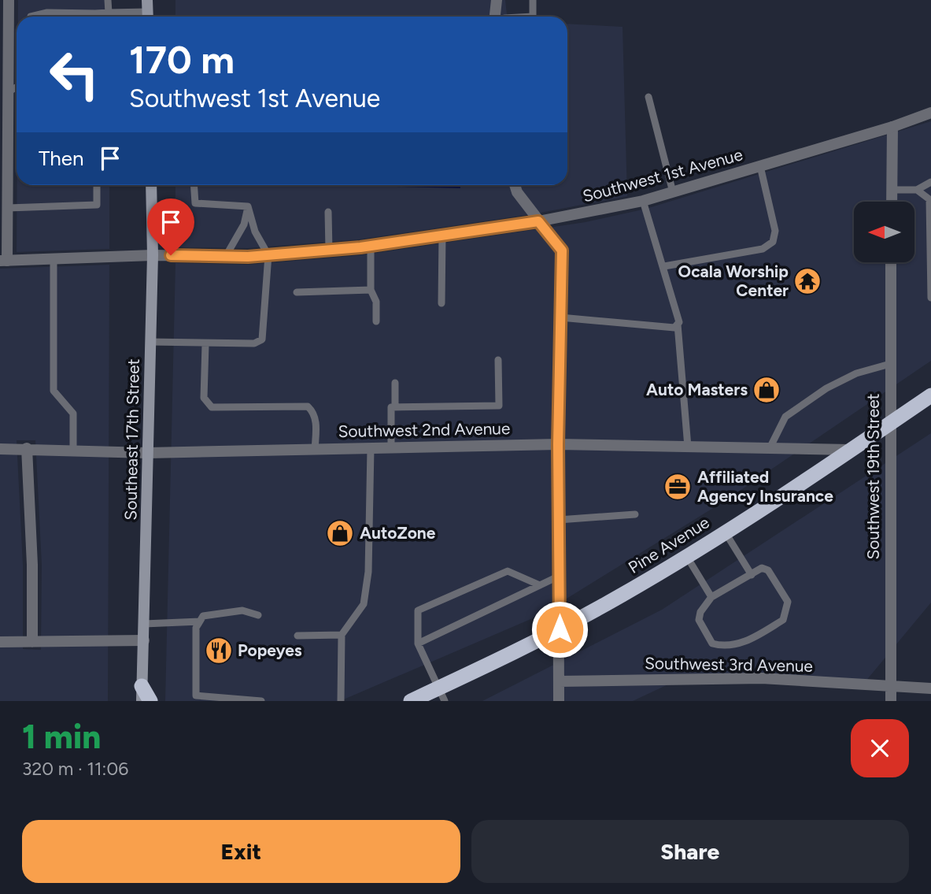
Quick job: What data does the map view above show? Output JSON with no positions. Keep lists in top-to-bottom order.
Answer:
{
  "streets": {
    "highway": ["Pine Avenue"],
    "main road": ["Southeast 17th Street"],
    "street": [
      "Southwest 1st Avenue",
      "Southwest 2nd Avenue",
      "Southwest 19th Street",
      "Southwest 3rd Avenue"
    ]
  },
  "crossings": [
    ["Southwest 1st Avenue", "Southeast 17th Street"],
    ["Southwest 2nd Avenue", "Southeast 17th Street"],
    ["Southwest 2nd Avenue", "Pine Avenue"],
    ["Southwest 19th Street", "Pine Avenue"],
    ["Southwest 19th Street", "Southwest 3rd Avenue"]
  ],
  "places": {
    "temple": ["Ocala Worship Center"],
    "shop": ["Auto Masters", "AutoZone"],
    "office": ["Affiliated Agency Insurance"],
    "restaurant": ["Popeyes"]
  },
  "north": "left",
  "page": {
    "turn": ["170 m", "Southwest 1st Avenue"],
    "then": "Then",
    "heading": ["1 min", "320 m · 11:06"],
    "buttons": ["Exit", "Share"]
  }
}
